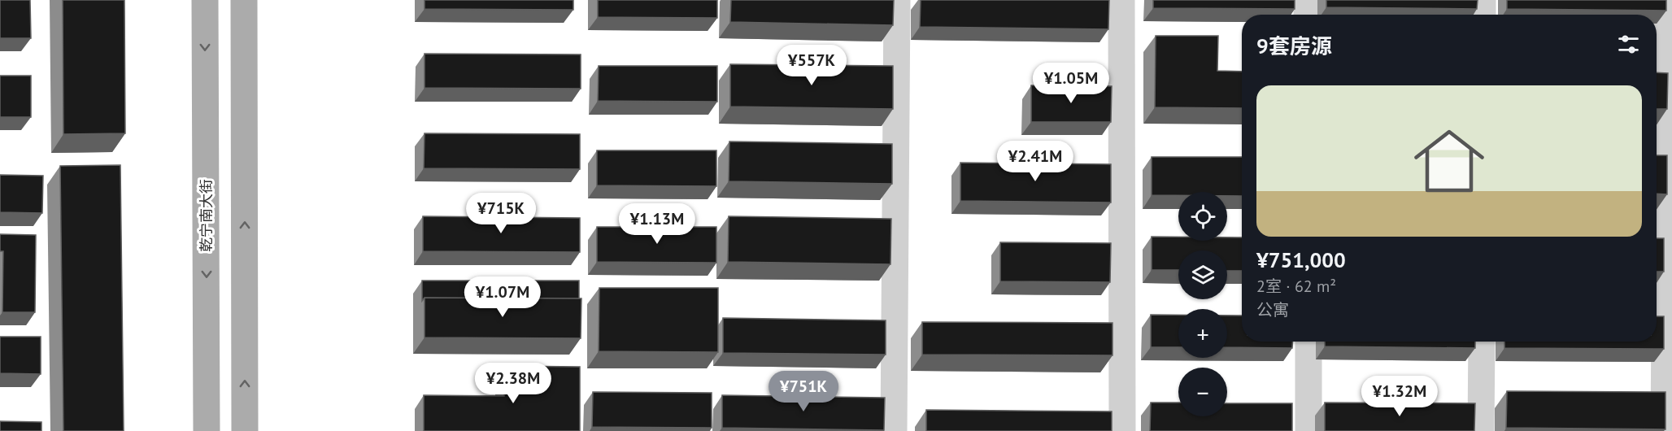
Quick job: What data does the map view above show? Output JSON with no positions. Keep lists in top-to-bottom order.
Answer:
{
  "streets": {
    "main road": ["乾宁南大街"]
  },
  "page": {
    "heading": "9套房源",
    "price": [
      "¥557K",
      "¥1.05M",
      "¥2.41M",
      "¥715K",
      "¥1.13M",
      "¥1.07M",
      "¥2.38M",
      "¥751K",
      "¥1.32M"
    ],
    "list": [
      {
        "name": "¥751,000",
        "note": "2室 · 62 m² · 公寓"
      }
    ],
    "map_buttons": ["+", "−"]
  }
}
